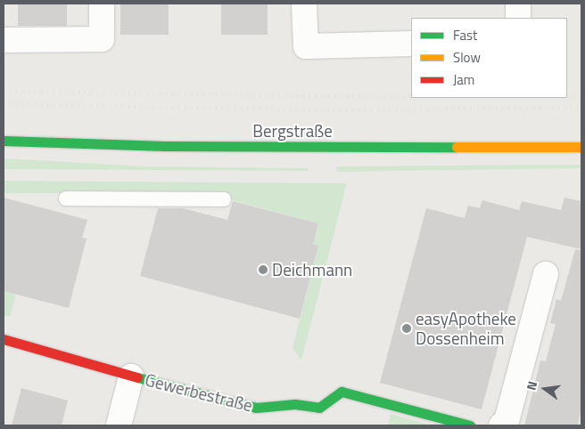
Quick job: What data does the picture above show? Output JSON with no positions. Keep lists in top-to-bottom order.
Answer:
{
  "streets": {
    "main road": ["Bergstraße", "Gewerbestraße"]
  },
  "places": ["Deichmann", "easyApotheke Dossenheim"],
  "legend": ["Fast", "Slow", "Jam"],
  "north": "left"
}
